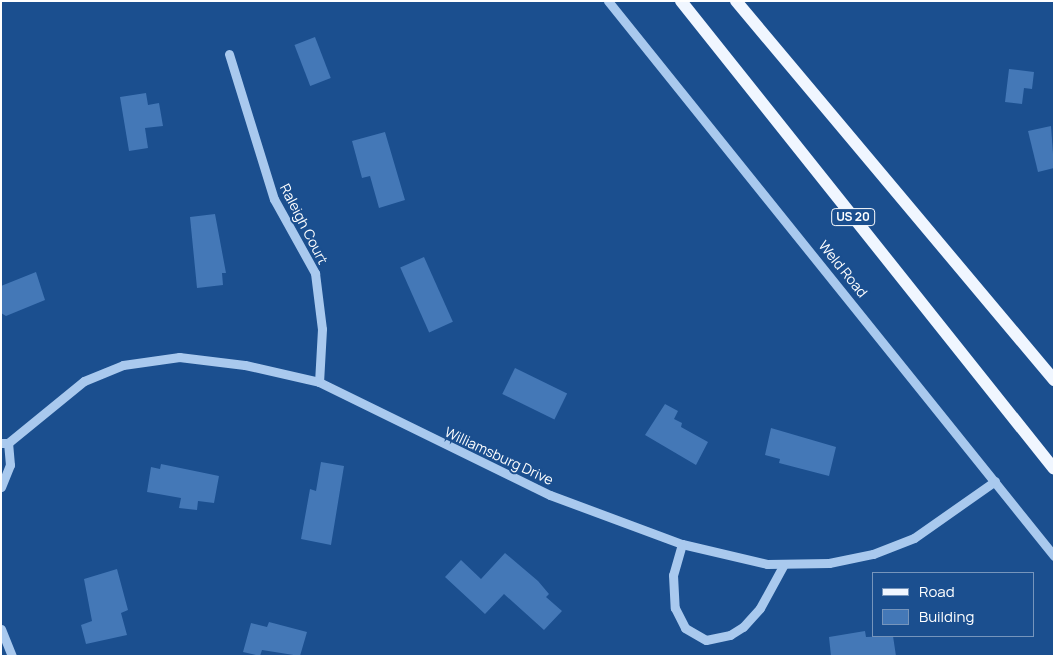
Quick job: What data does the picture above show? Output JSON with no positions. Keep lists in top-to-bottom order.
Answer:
{
  "streets": {
    "main road": ["US 20"],
    "street": ["Raleigh Court", "Weld Road", "Williamsburg Drive"]
  },
  "crossings": [
    ["Raleigh Court", "Williamsburg Drive"],
    ["Weld Road", "Williamsburg Drive"]
  ],
  "legend": ["Road", "Building"]
}
